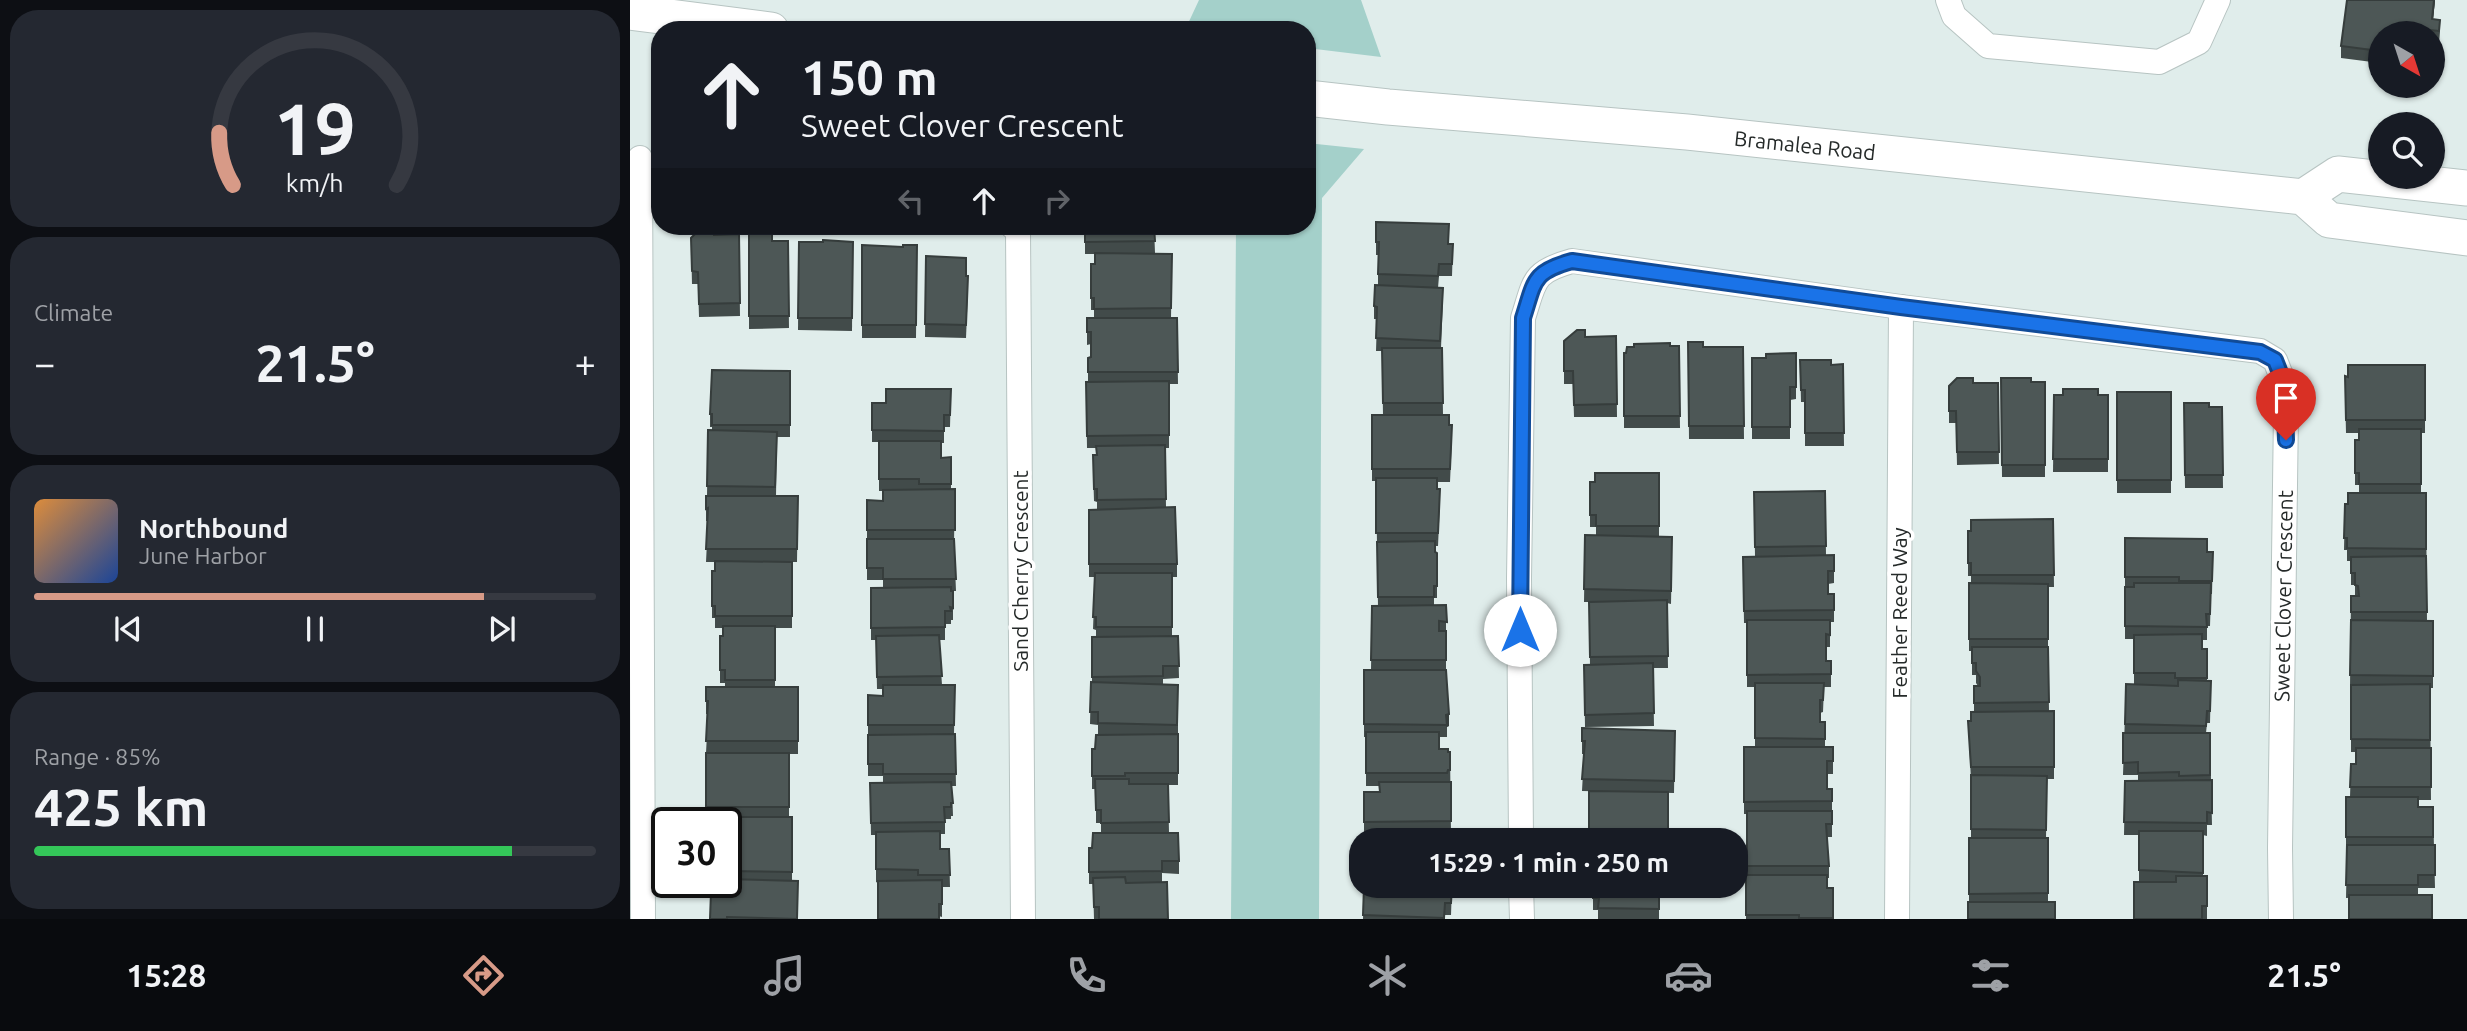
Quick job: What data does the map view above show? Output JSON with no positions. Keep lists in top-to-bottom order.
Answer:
{
  "streets": {
    "main road": ["Bramalea Road"],
    "street": ["Sand Cherry Crescent", "Sweet Clover Crescent", "Feather Reed Way"]
  },
  "crossings": [
    ["Sweet Clover Crescent", "Feather Reed Way"]
  ],
  "north": "bottom right",
  "page": {
    "turn": ["150 m", "Sweet Clover Crescent"],
    "tile": [
      "Climate",
      ["Range · 85%", "425 km"]
    ],
    "heat": ["−", "21.5°", "+"],
    "song": ["Northbound", "June Harbor"],
    "limit": "30",
    "trip": "15:29 · 1 min · 250 m",
    "tabs": ["15:28", "21.5°"],
    "gauge": ["19", "km/h"]
  }
}
